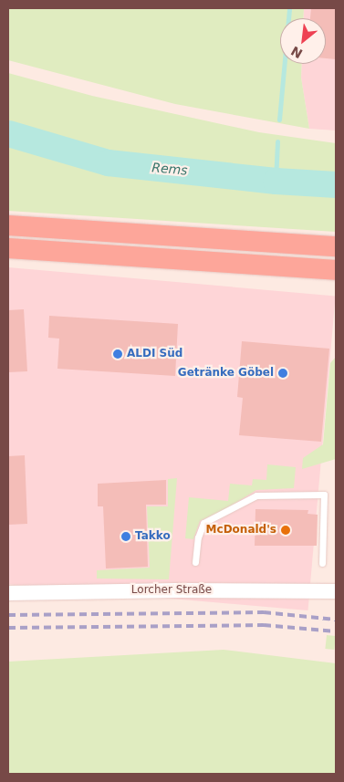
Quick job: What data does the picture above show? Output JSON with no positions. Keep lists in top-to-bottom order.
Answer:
{
  "streets": {
    "street": ["Lorcher Straße"]
  },
  "water": ["Rems"],
  "places": [
    "ALDI Süd",
    "Getränke Göbel",
    "McDonald's",
    "Takko"
  ],
  "north": "bottom left"
}
